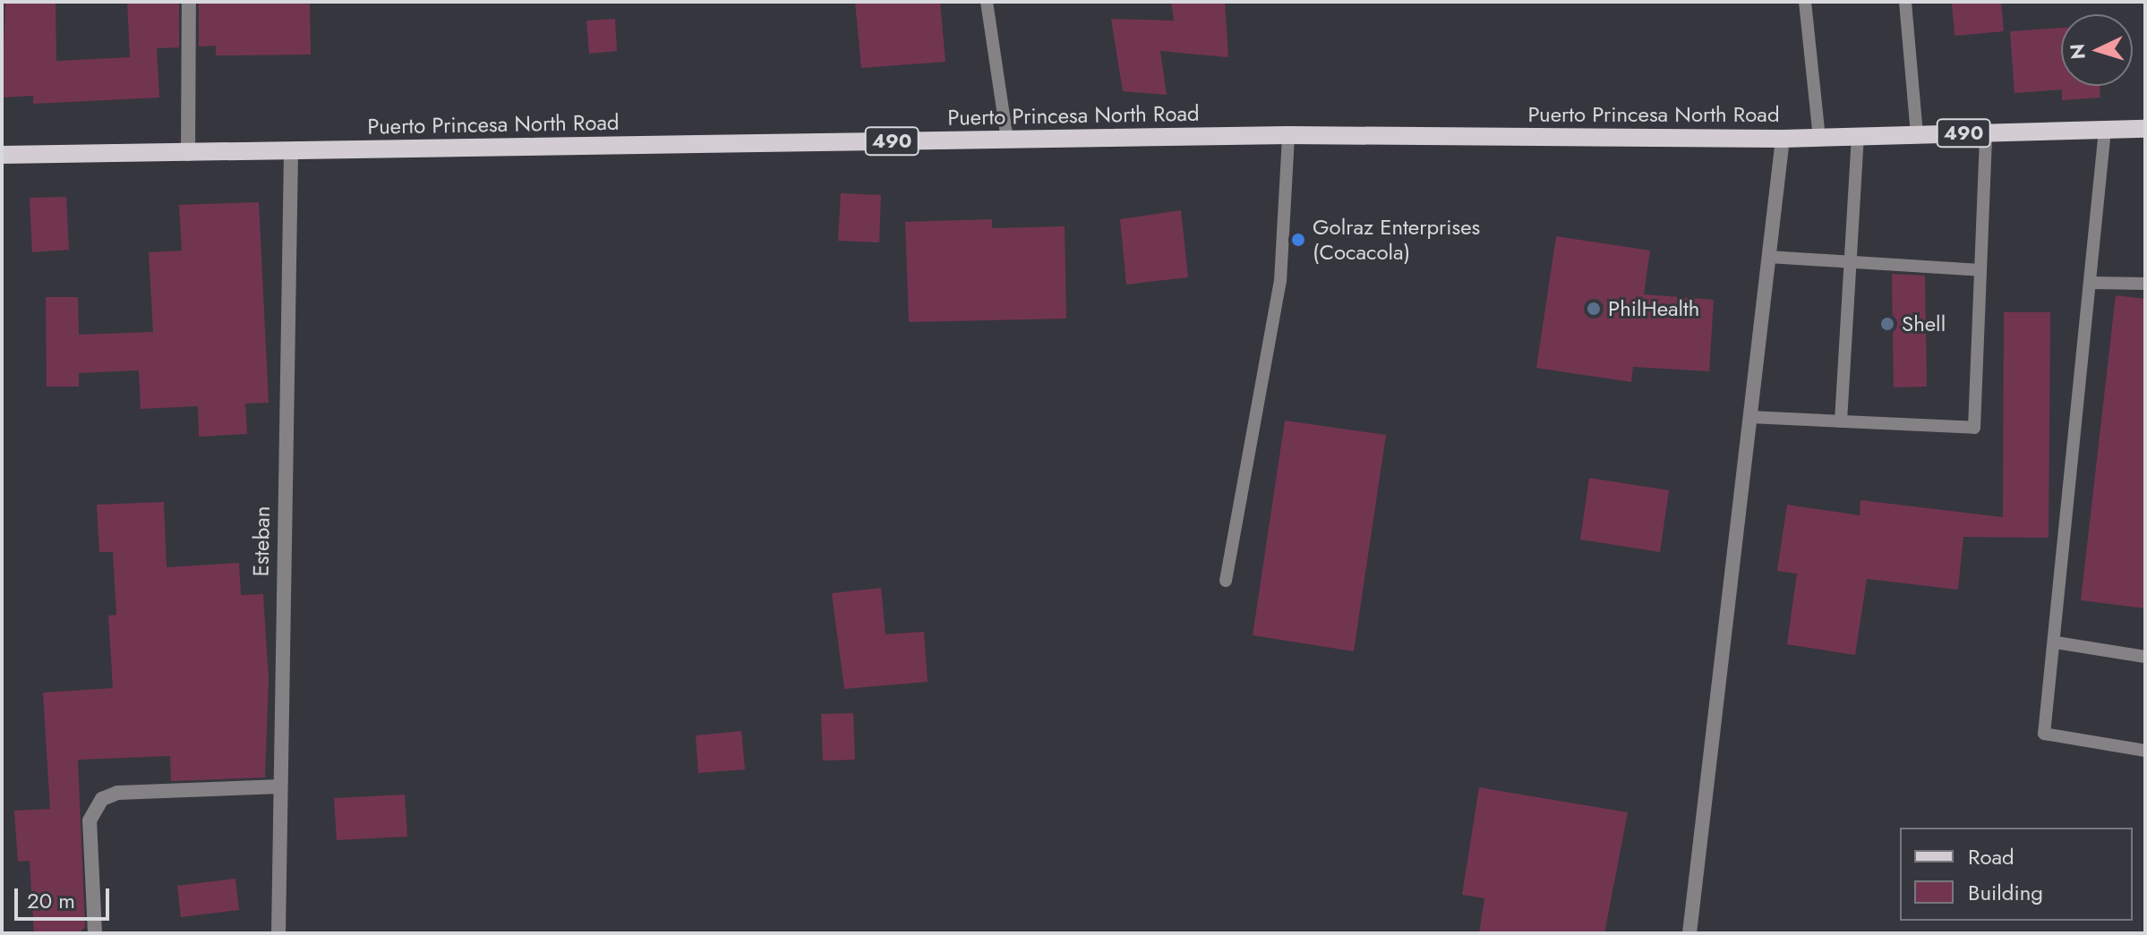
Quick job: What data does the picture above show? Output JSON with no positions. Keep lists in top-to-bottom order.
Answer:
{
  "streets": {
    "main road": ["Puerto Princesa North Road", "490"],
    "street": ["Esteban"]
  },
  "crossings": [
    ["Puerto Princesa North Road", "Esteban"]
  ],
  "places": ["Golraz Enterprises (Cocacola)", "PhilHealth", "Shell"],
  "legend": ["Road", "Building"],
  "scale_bar": "20 m",
  "north": "left"
}
